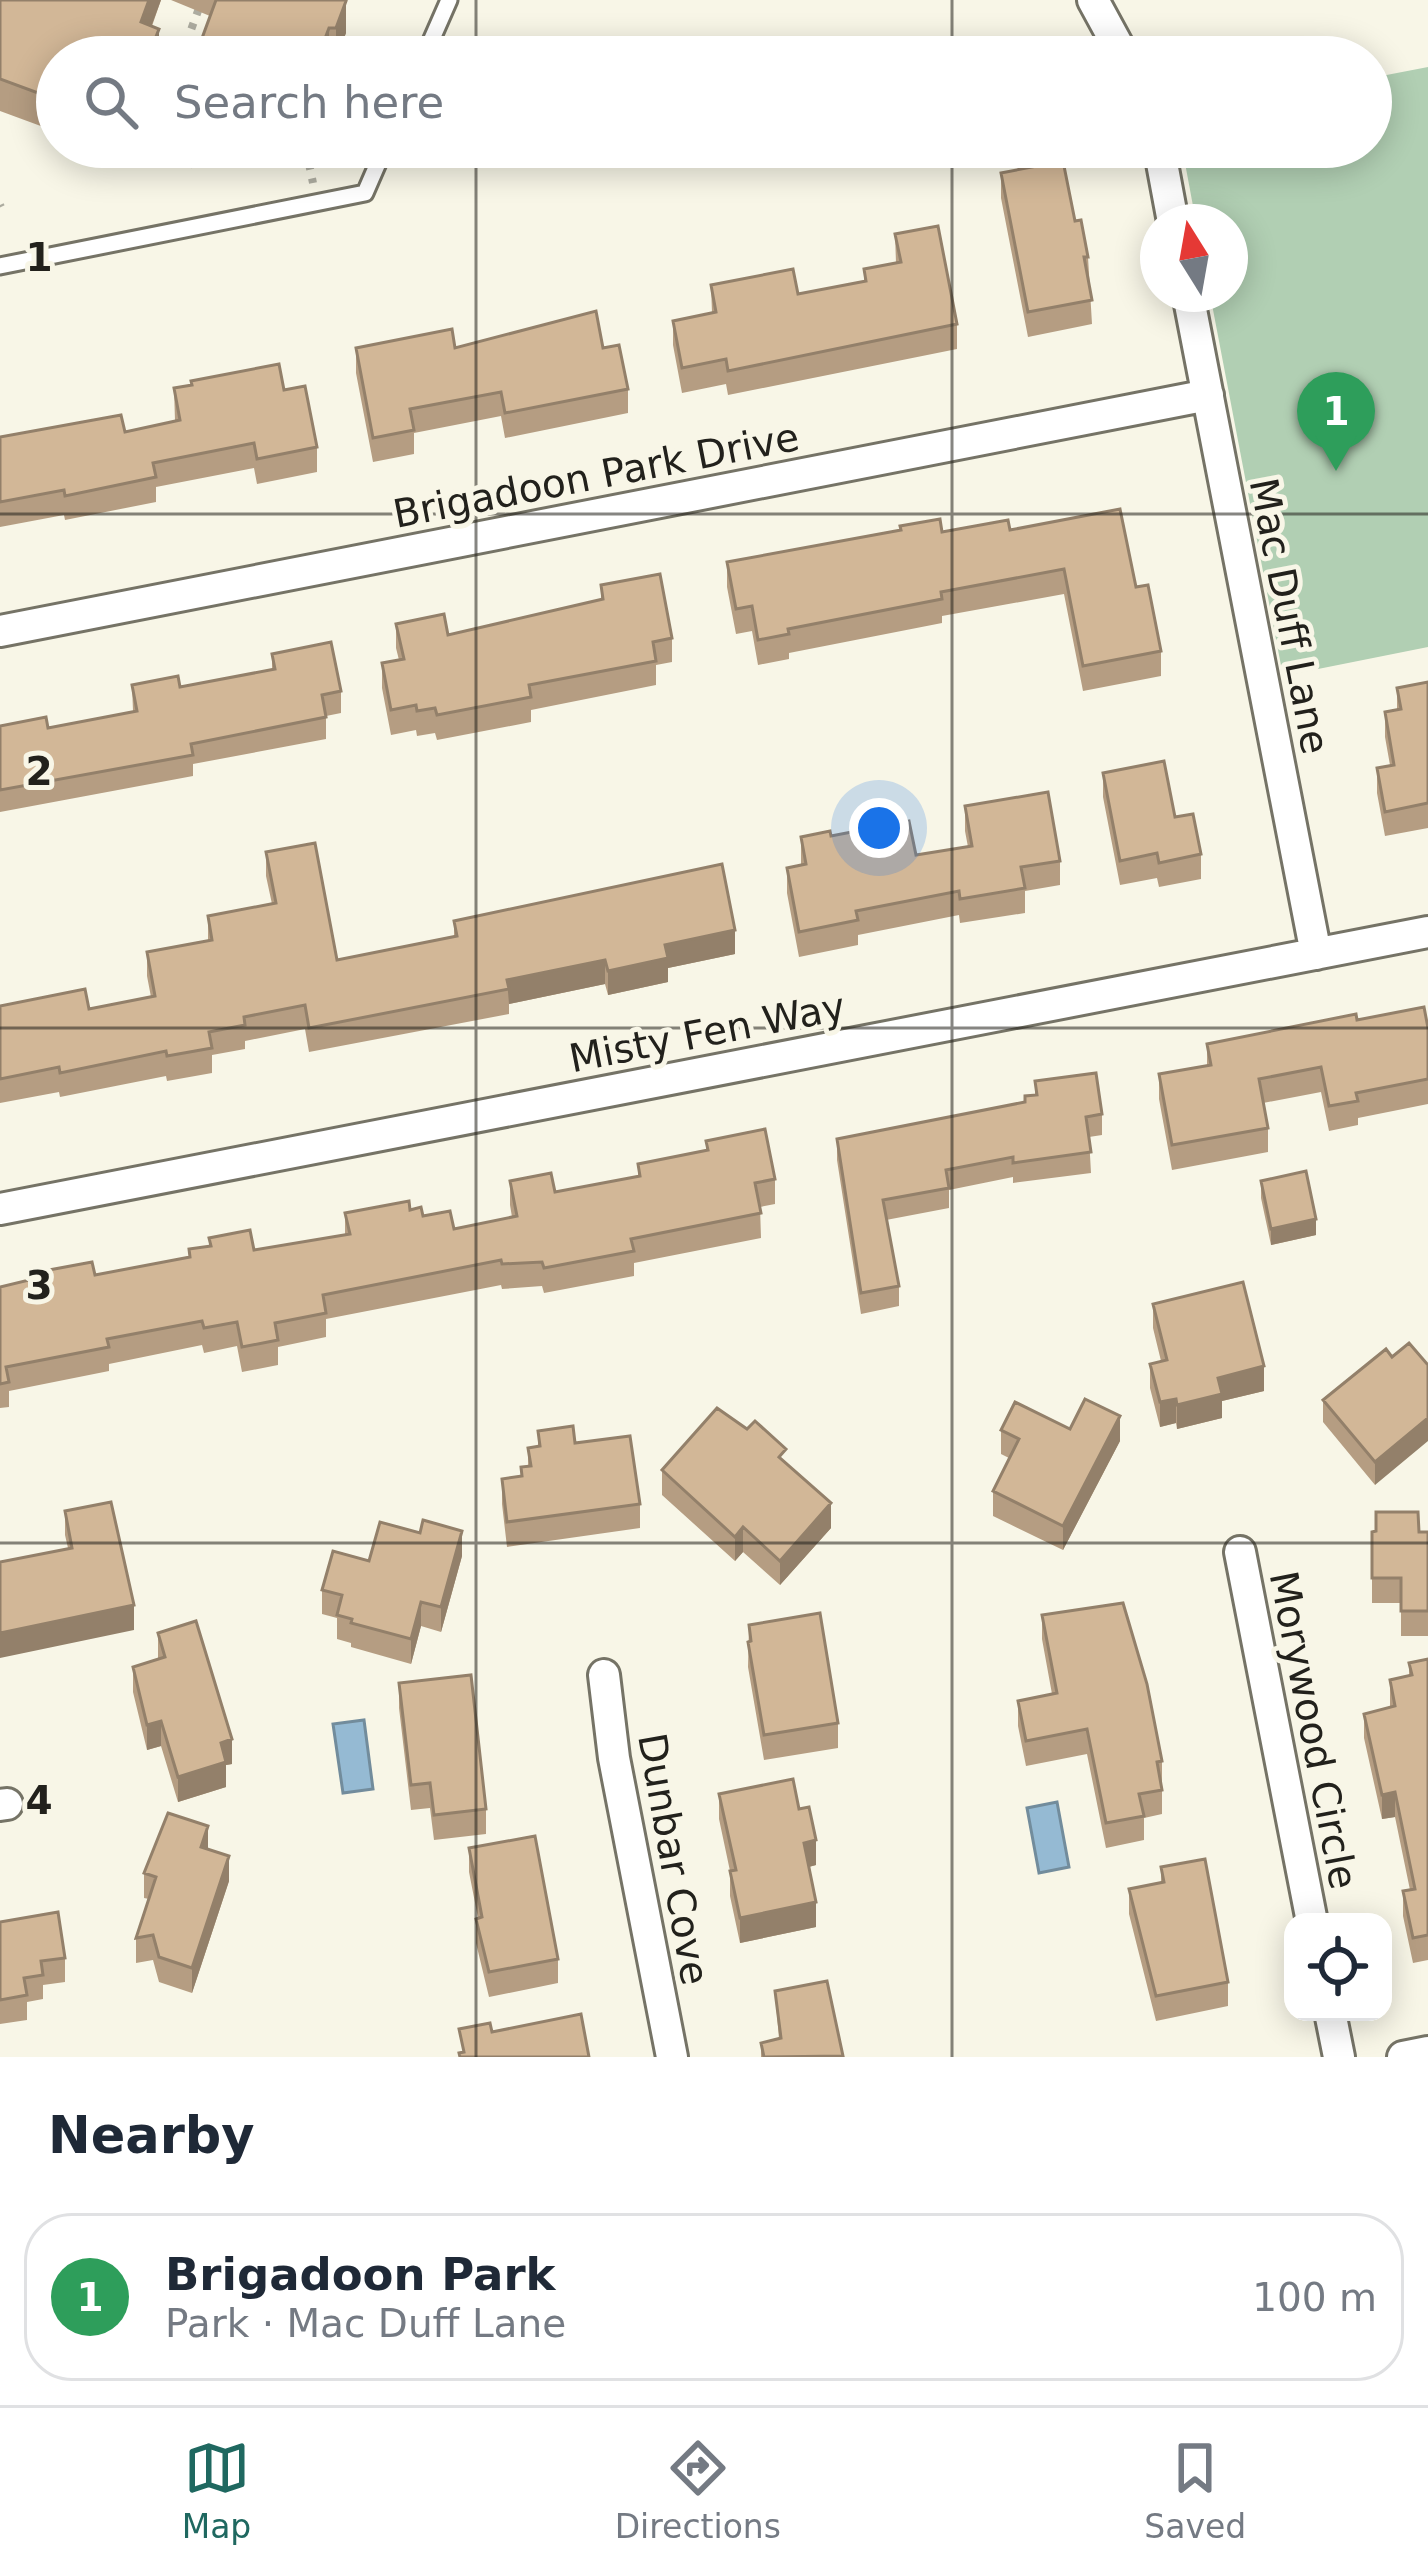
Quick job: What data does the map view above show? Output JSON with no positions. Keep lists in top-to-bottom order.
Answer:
{
  "streets": {
    "street": [
      "Brigadoon Park Drive",
      "Mac Duff Lane",
      "Misty Fen Way",
      "Morywood Circle",
      "Dunbar Cove"
    ]
  },
  "crossings": [
    ["Brigadoon Park Drive", "Mac Duff Lane"],
    ["Mac Duff Lane", "Misty Fen Way"]
  ],
  "north": "top",
  "page": {
    "search": "Search here",
    "pins": "1",
    "heading": "Nearby",
    "list": [
      {
        "mark": "1",
        "name": "Brigadoon Park",
        "note": "Park · Mac Duff Lane",
        "value": "100 m"
      }
    ],
    "nav": ["Map", "Directions", "Saved"]
  },
  "grid": {
    "rows": [
      "1",
      "2",
      "3",
      "4"
    ]
  }
}
